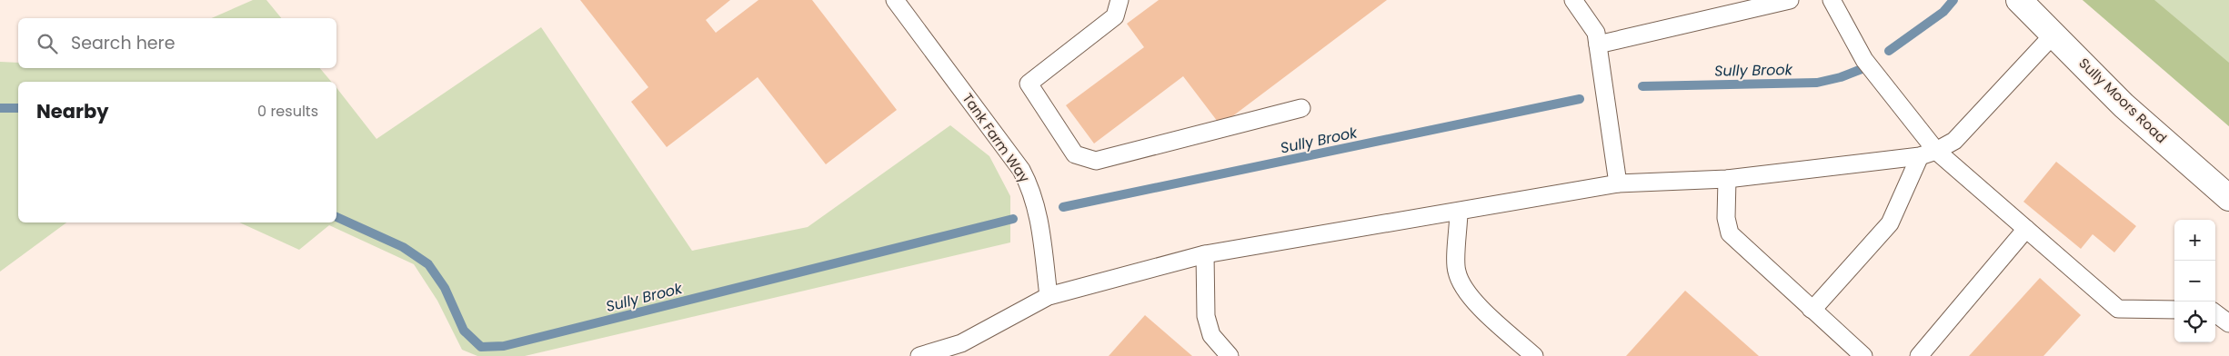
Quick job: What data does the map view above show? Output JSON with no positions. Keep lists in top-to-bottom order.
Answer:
{
  "streets": {
    "main road": ["Sully Moors Road"],
    "lane": ["Tank Farm Way"]
  },
  "water": ["Sully Brook"],
  "page": {
    "search": "Search here",
    "heading": ["Nearby", "0 results"],
    "map_buttons": ["+", "−"]
  }
}
